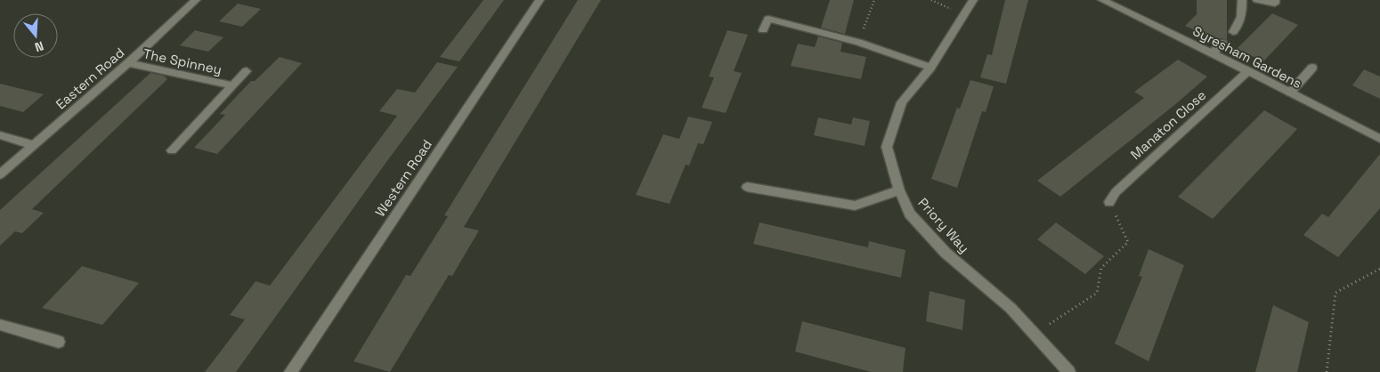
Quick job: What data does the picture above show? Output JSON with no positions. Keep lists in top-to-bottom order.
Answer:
{
  "streets": {
    "street": [
      "Syresham Gardens",
      "The Spinney",
      "Eastern Road",
      "Manaton Close",
      "Western Road",
      "Priory Way"
    ]
  },
  "crossings": [
    ["Syresham Gardens", "Manaton Close"],
    ["The Spinney", "Eastern Road"]
  ],
  "north": "bottom"
}
